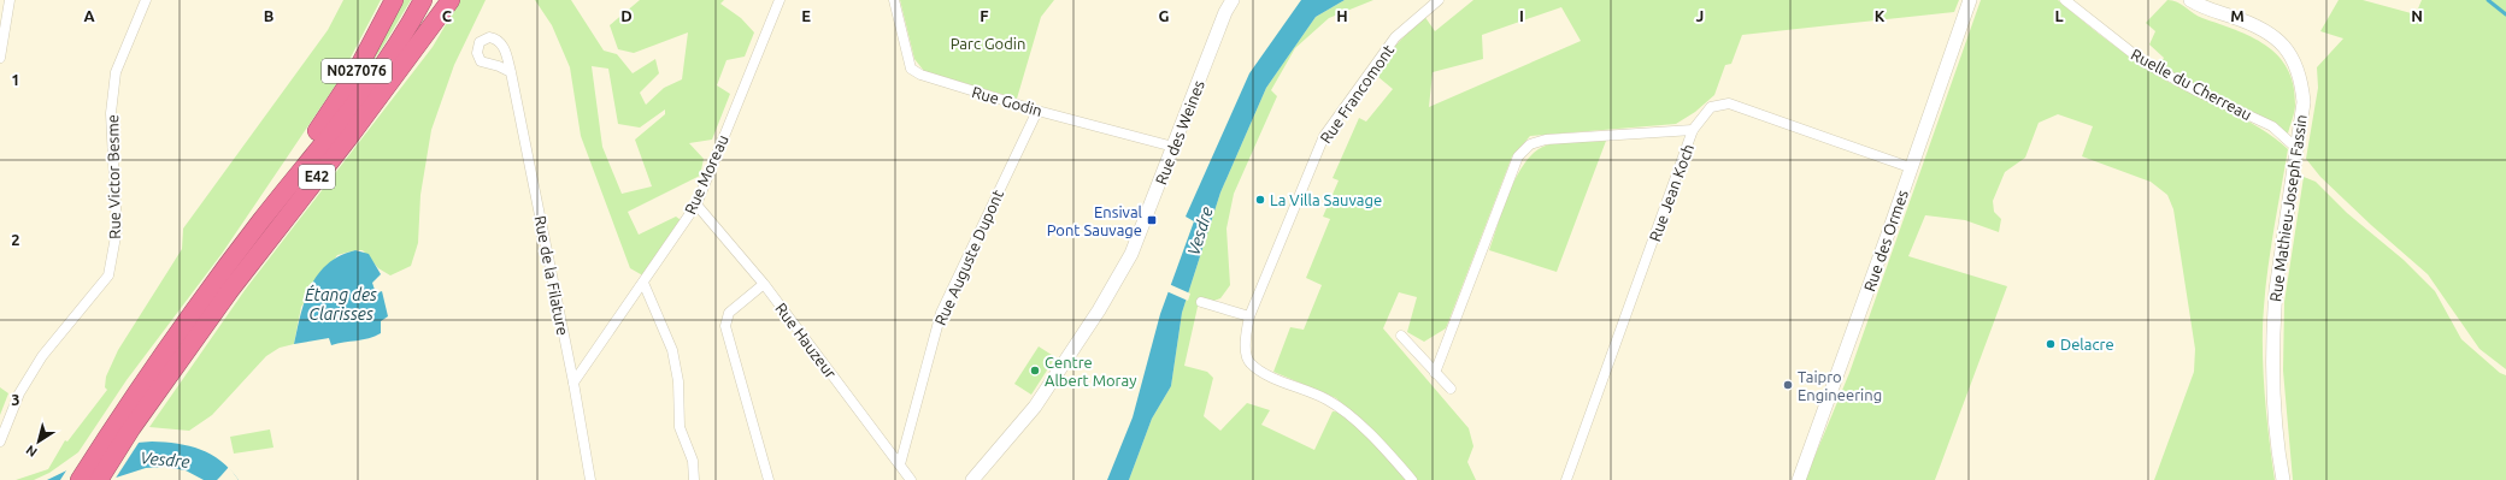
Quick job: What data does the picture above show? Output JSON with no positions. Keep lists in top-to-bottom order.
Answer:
{
  "streets": {
    "highway": ["N027076", "E42"],
    "street": [
      "Ruelle du Cherreau",
      "Rue Francomont",
      "Rue Godin",
      "Rue des Weines",
      "Rue Moreau",
      "Rue Victor Besme",
      "Rue Jean Koch",
      "Rue Mathieu-Joseph Fassin",
      "Rue des Ormes",
      "Rue Auguste Dupont",
      "Rue de la Filature",
      "Rue Hauzeur"
    ]
  },
  "crossings": [
    ["N027076", "E42"],
    ["Ruelle du Cherreau", "Rue Mathieu-Joseph Fassin"],
    ["Rue Godin", "Rue des Weines"],
    ["Rue Godin", "Rue Auguste Dupont"],
    ["Rue Moreau", "Rue de la Filature"],
    ["Rue Moreau", "Rue Hauzeur"],
    ["Rue Jean Koch", "Rue des Ormes"],
    ["Rue Auguste Dupont", "Rue Hauzeur"]
  ],
  "water": ["Vesdre", "Étang des Clarisses"],
  "parks": ["Parc Godin"],
  "places": {
    "other": [
      "La Villa Sauvage",
      "Delacre",
      "Centre Albert Moray",
      "Taipro Engineering"
    ],
    "transit": ["Ensival Pont Sauvage"]
  },
  "north": "bottom left",
  "grid": {
    "columns": [
      "A",
      "B",
      "C",
      "D",
      "E",
      "F",
      "G",
      "H",
      "I",
      "J",
      "K",
      "L",
      "M",
      "N"
    ],
    "rows": ["1", "2", "3"]
  }
}
